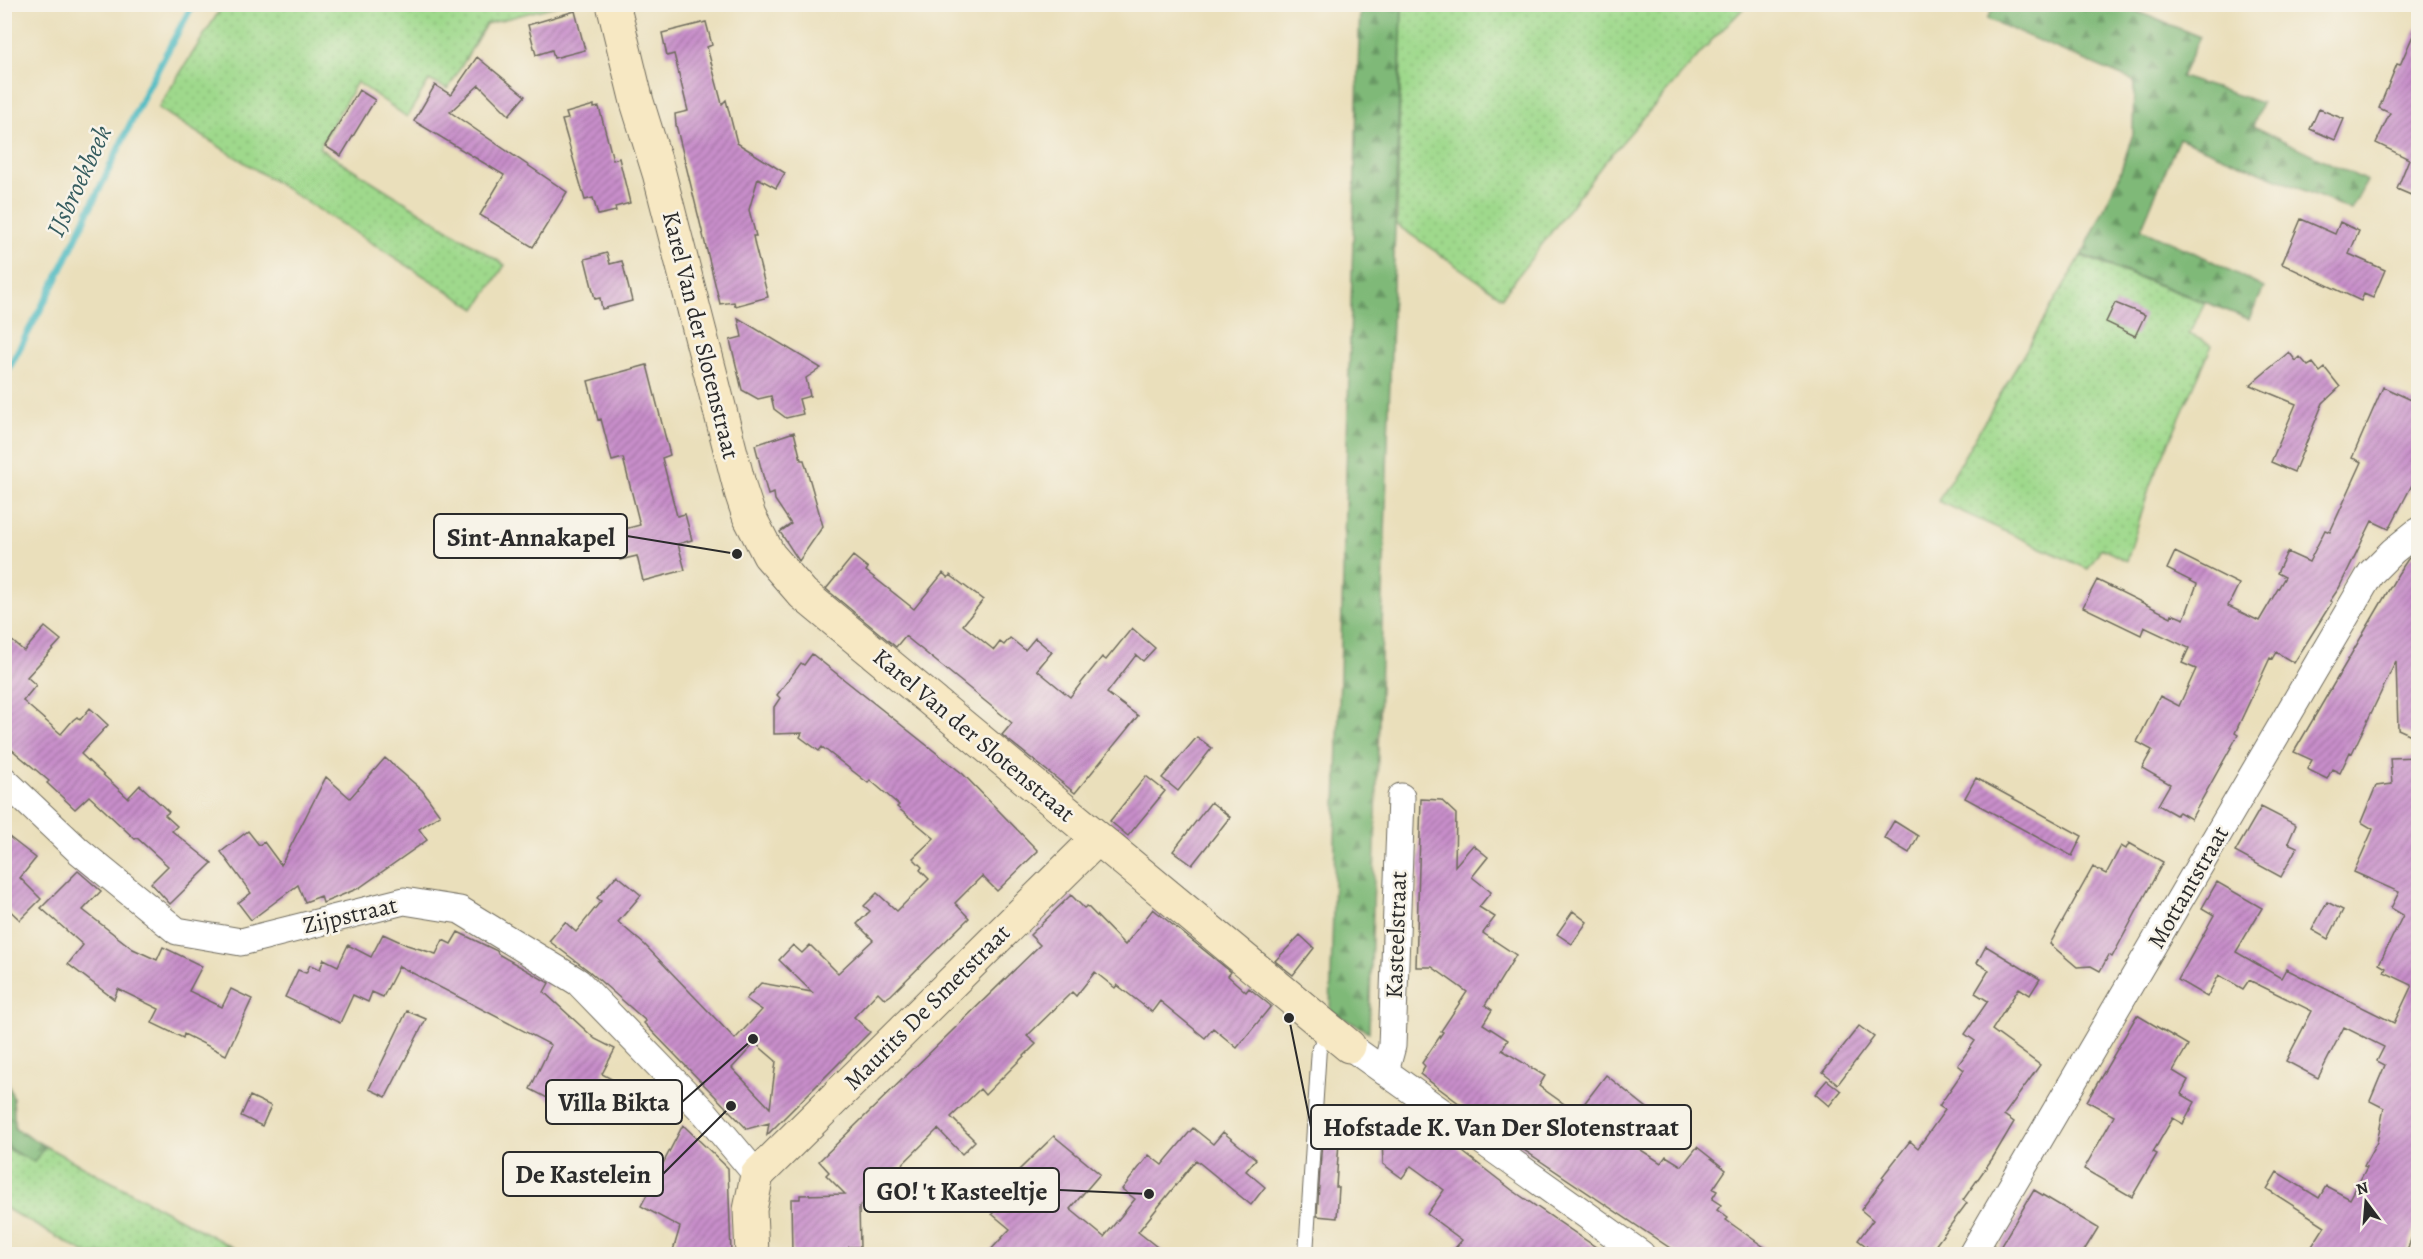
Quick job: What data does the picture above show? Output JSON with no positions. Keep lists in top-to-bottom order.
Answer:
{
  "streets": {
    "street": [
      "Karel Van der Slotenstraat",
      "Mottantstraat",
      "Zijpstraat",
      "Kasteelstraat",
      "Maurits De Smetstraat"
    ]
  },
  "crossings": [
    ["Karel Van der Slotenstraat", "Kasteelstraat"],
    ["Karel Van der Slotenstraat", "Maurits De Smetstraat"],
    ["Zijpstraat", "Maurits De Smetstraat"]
  ],
  "water": ["IJsbroekbeek"],
  "places": [
    "Sint-Annakapel",
    "Hofstade K. Van Der Slotenstraat",
    "Villa Bikta",
    "De Kastelein",
    "GO! 't Kasteeltje"
  ],
  "north": "top"
}
